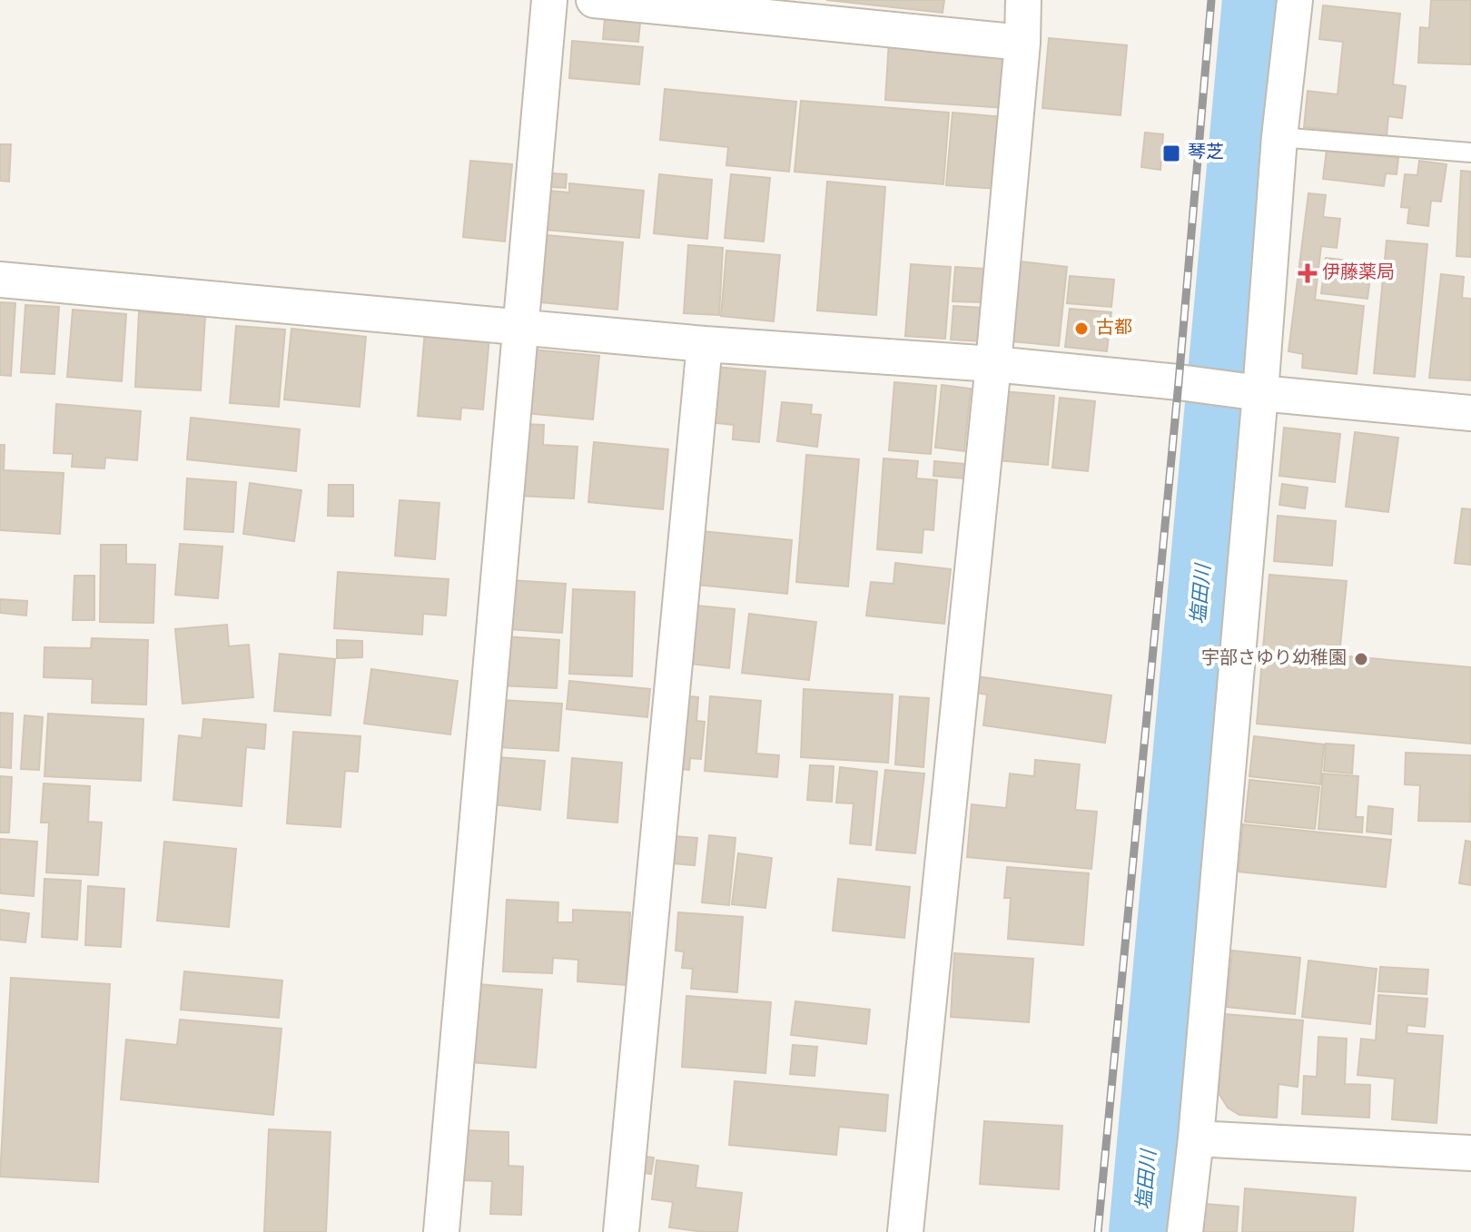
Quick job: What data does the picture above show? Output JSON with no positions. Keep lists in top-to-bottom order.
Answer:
{
  "water": ["塩田川"],
  "places": {
    "transit": ["琴芝"],
    "health": ["伊藤薬局"],
    "other": ["古都", "宇部さゆり幼稚園"]
  }
}
